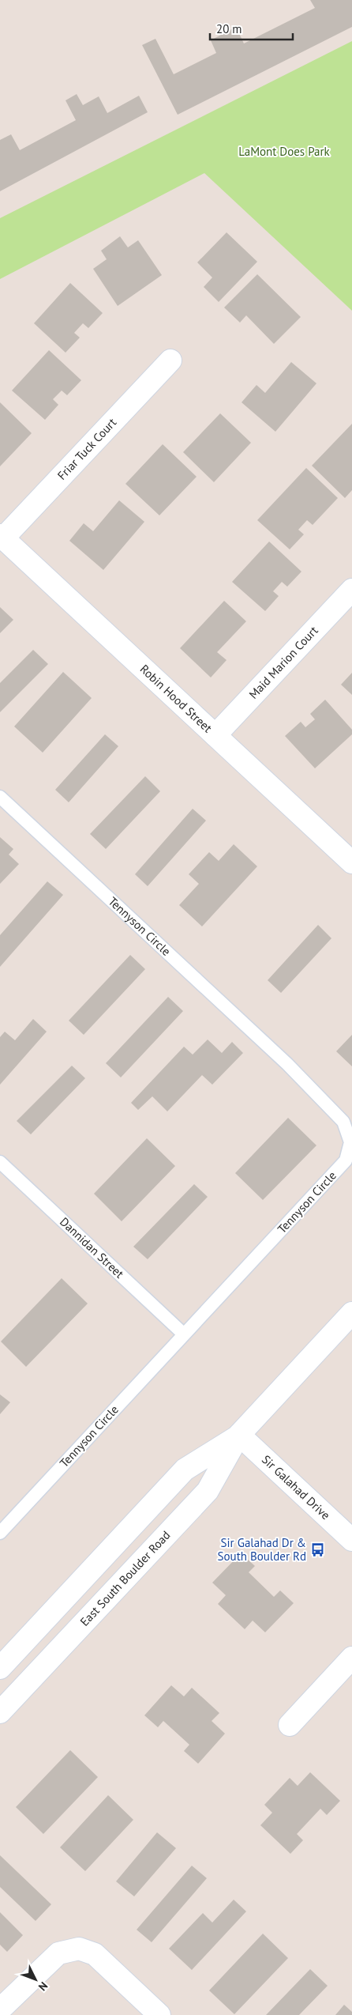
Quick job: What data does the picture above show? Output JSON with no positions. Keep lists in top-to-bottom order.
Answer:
{
  "streets": {
    "street": [
      "Friar Tuck Court",
      "Maid Marion Court",
      "Robin Hood Street",
      "Sir Galahad Drive",
      "East South Boulder Road"
    ],
    "lane": ["Tennyson Circle", "Dannidan Street"]
  },
  "crossings": [
    ["Friar Tuck Court", "Robin Hood Street"],
    ["Maid Marion Court", "Robin Hood Street"],
    ["Tennyson Circle", "Dannidan Street"],
    ["Sir Galahad Drive", "East South Boulder Road"]
  ],
  "parks": ["LaMont Does Park"],
  "places": {
    "bus stop": ["Sir Galahad Dr & South Boulder Rd"]
  },
  "scale_bar": "20 m",
  "north": "bottom right"
}
